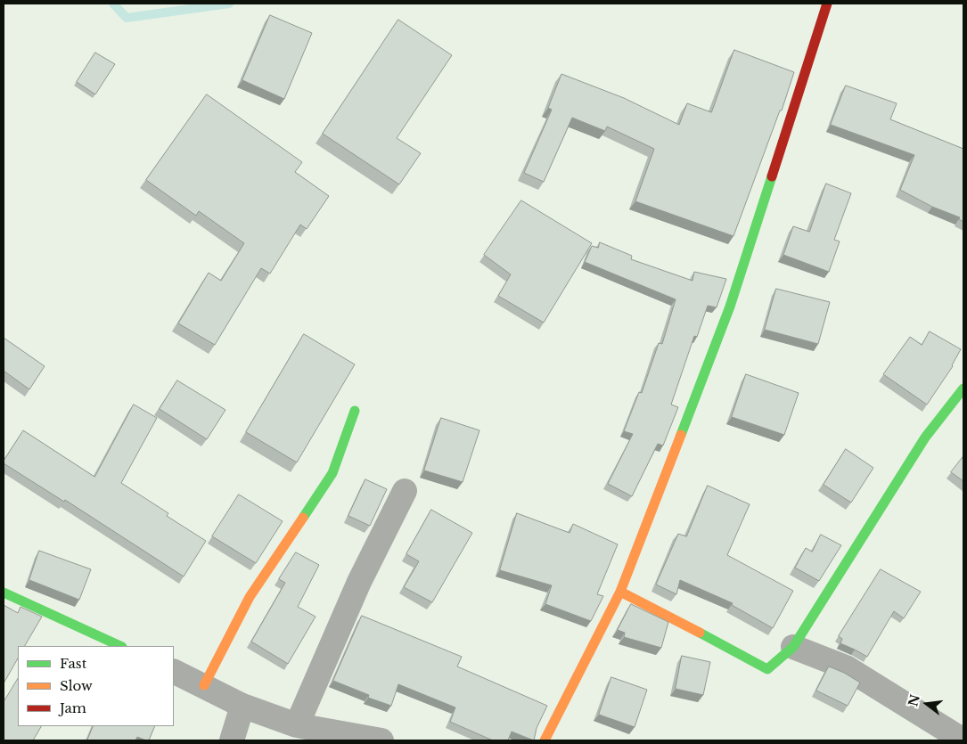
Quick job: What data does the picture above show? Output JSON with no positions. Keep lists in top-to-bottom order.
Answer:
{
  "legend": ["Fast", "Slow", "Jam"],
  "north": "left"
}
